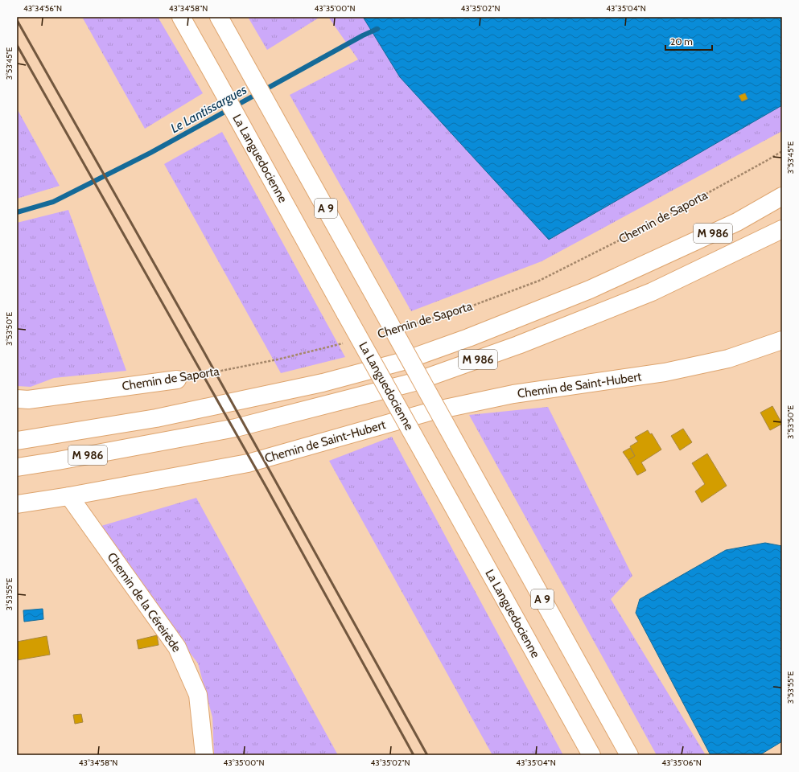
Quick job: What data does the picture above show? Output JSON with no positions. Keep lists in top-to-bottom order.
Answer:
{
  "streets": {
    "main road": [
      "La Languedocienne",
      "A 9",
      "Chemin de Saporta",
      "M 986",
      "Chemin de Saint-Hubert",
      "Chemin de la Céreirède"
    ]
  },
  "crossings": [
    ["Chemin de Saint-Hubert", "Chemin de la Céreirède"]
  ],
  "water": ["Le Lantissargues"],
  "scale_bar": "20 m",
  "coordinates": [
    "43°34'56\"N",
    "43°34'58\"N",
    "43°35'00\"N",
    "43°35'02\"N",
    "43°35'04\"N",
    "3°53'45\"E",
    "3°53'50\"E",
    "3°53'55\"E",
    "43°35'06\"N"
  ]
}
